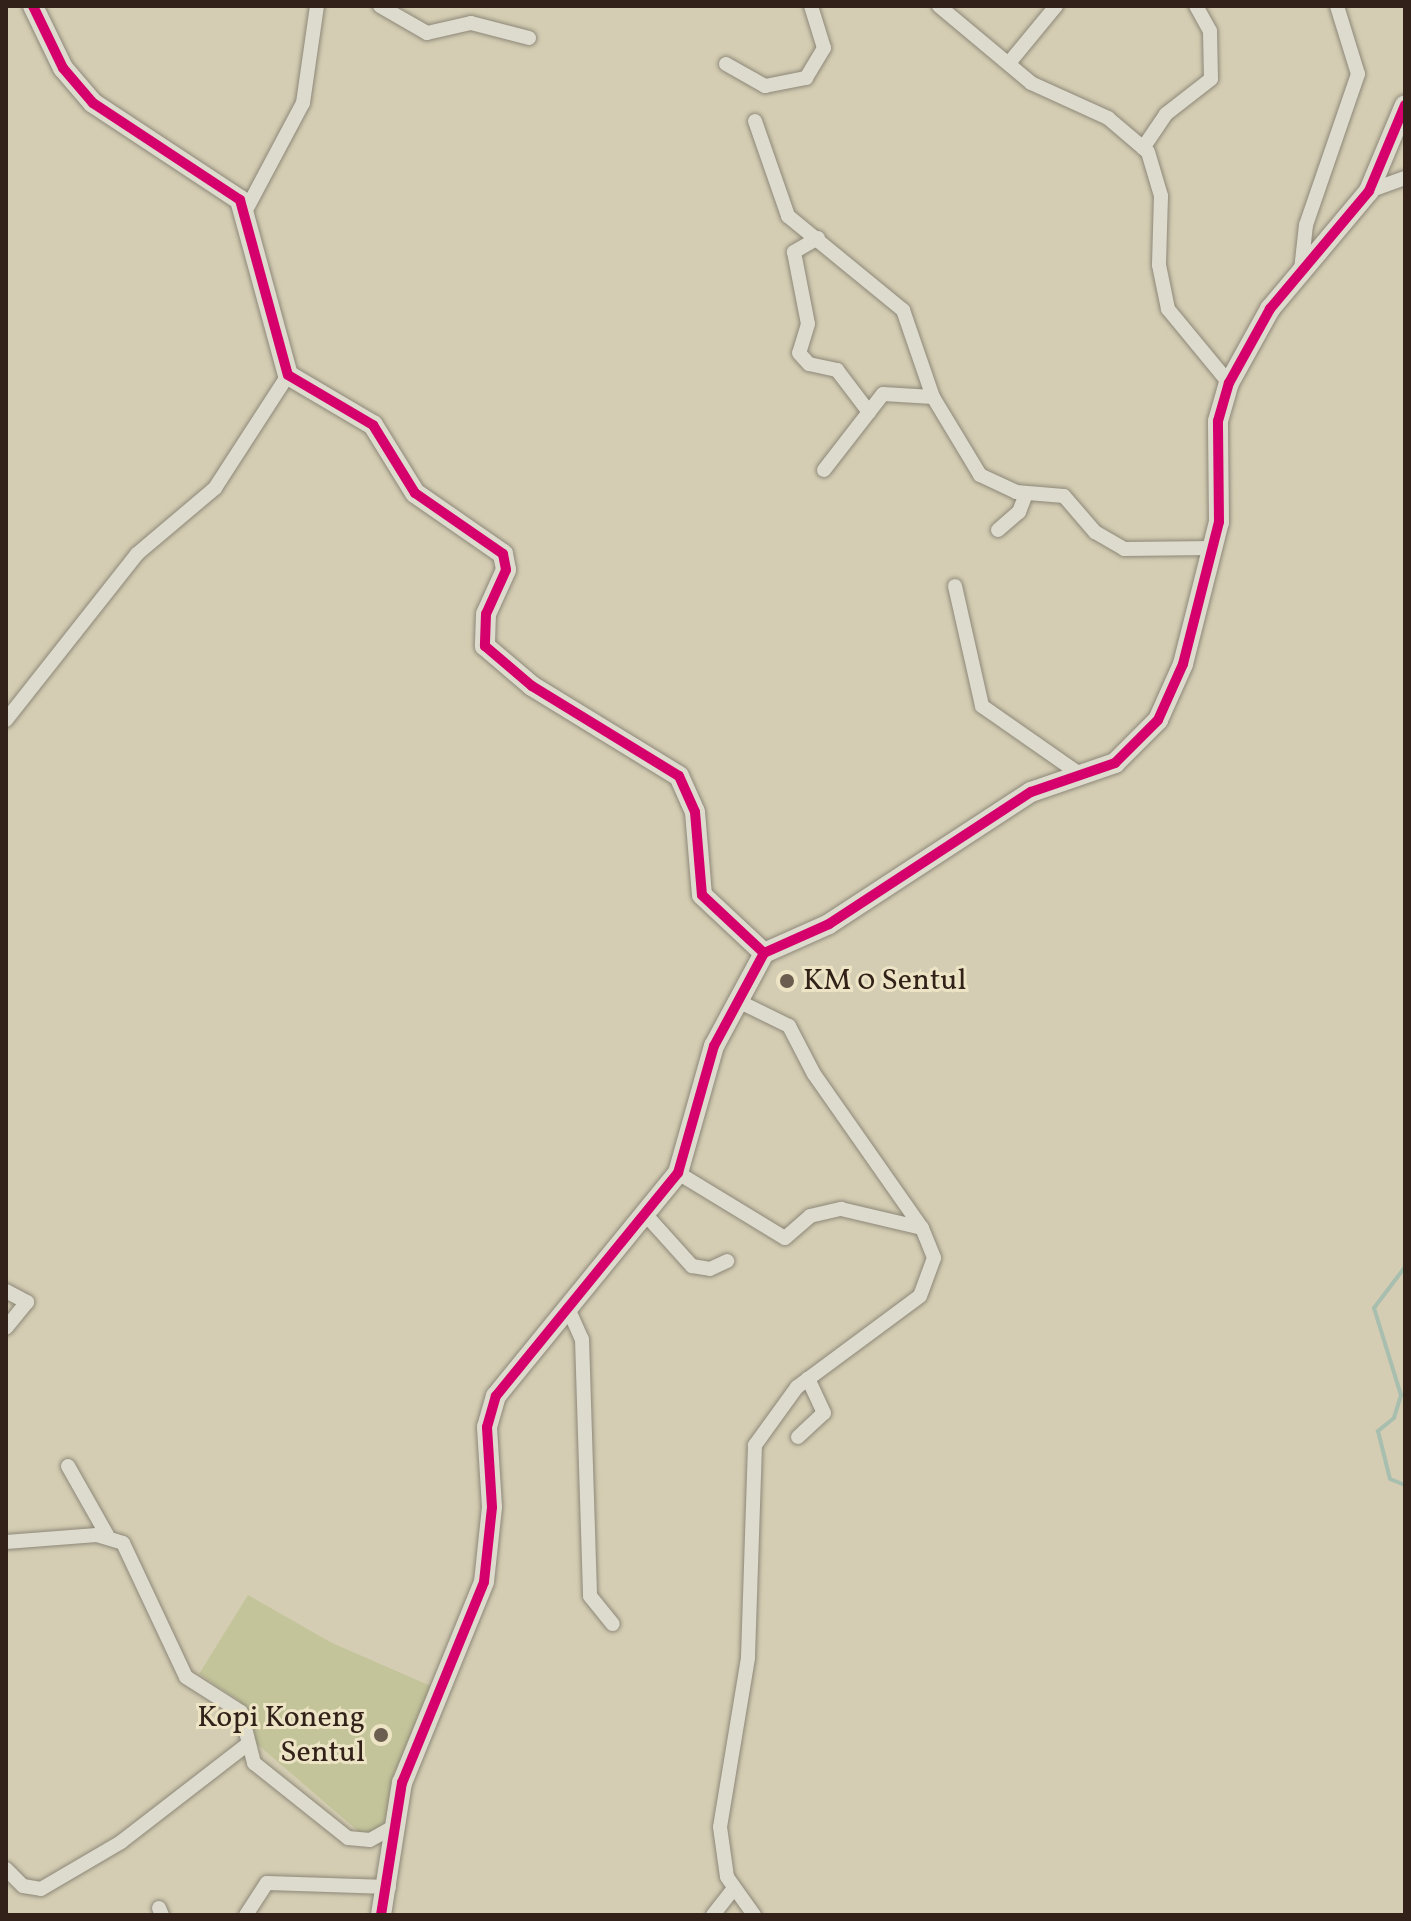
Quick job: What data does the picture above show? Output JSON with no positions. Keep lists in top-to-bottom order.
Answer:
{
  "places": ["KM 0 Sentul", "Kopi Koneng Sentul"]
}
